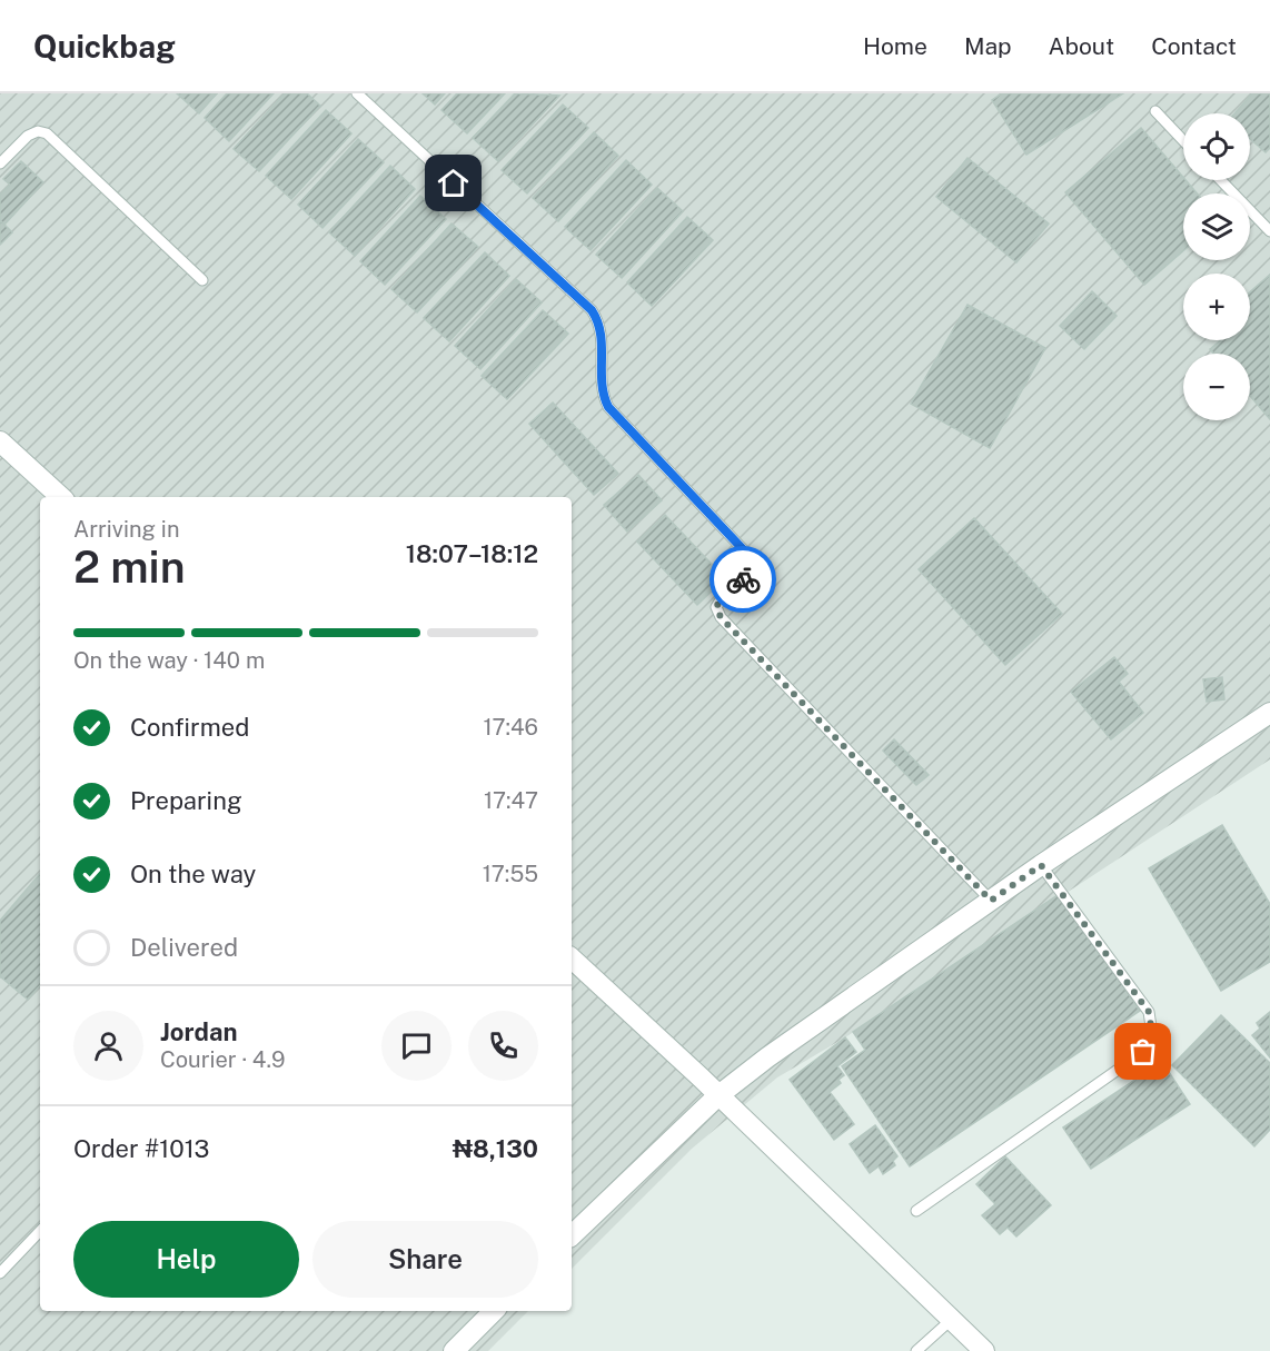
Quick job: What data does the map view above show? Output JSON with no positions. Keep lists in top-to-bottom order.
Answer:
{
  "page": {
    "header": "Quickbag",
    "nav": [
      "Home",
      "Map",
      "About",
      "Contact"
    ],
    "map_buttons": ["+", "−"],
    "heading": ["2 min", "Arriving in", "18:07–18:12"],
    "panel": [
      "Jordan",
      "Courier · 4.9",
      "Order #1013",
      "₦8,130"
    ],
    "bar": "On the way · 140 m",
    "list": [
      ["Confirmed", "17:46"],
      ["Preparing", "17:47"],
      ["On the way", "17:55"],
      "Delivered"
    ],
    "buttons": ["Help", "Share"]
  }
}
